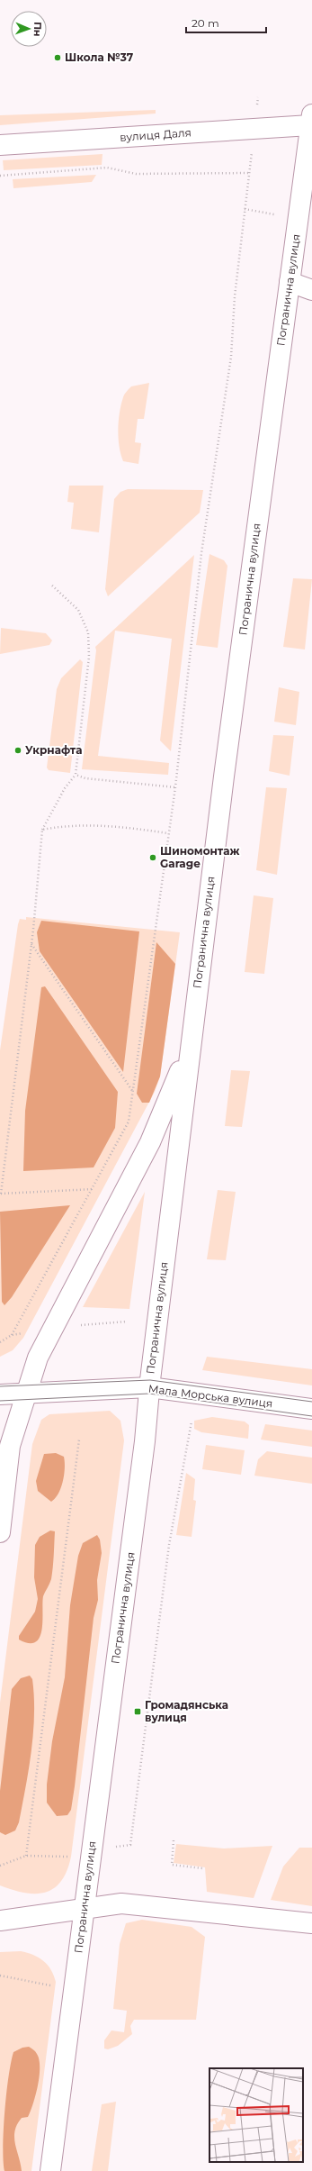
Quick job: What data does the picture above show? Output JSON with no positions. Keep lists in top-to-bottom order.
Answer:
{
  "streets": {
    "main road": ["вулиця Даля", "Погранична вулиця", "Мала Морська вулиця"]
  },
  "crossings": [
    ["вулиця Даля", "Погранична вулиця"],
    ["Погранична вулиця", "Мала Морська вулиця"]
  ],
  "places": {
    "other": ["Школа №37", "Укрнафта", "Шиномонтаж Garage"],
    "transit": ["Громадянська вулиця"]
  },
  "scale_bar": "20 m",
  "north": "right"
}
